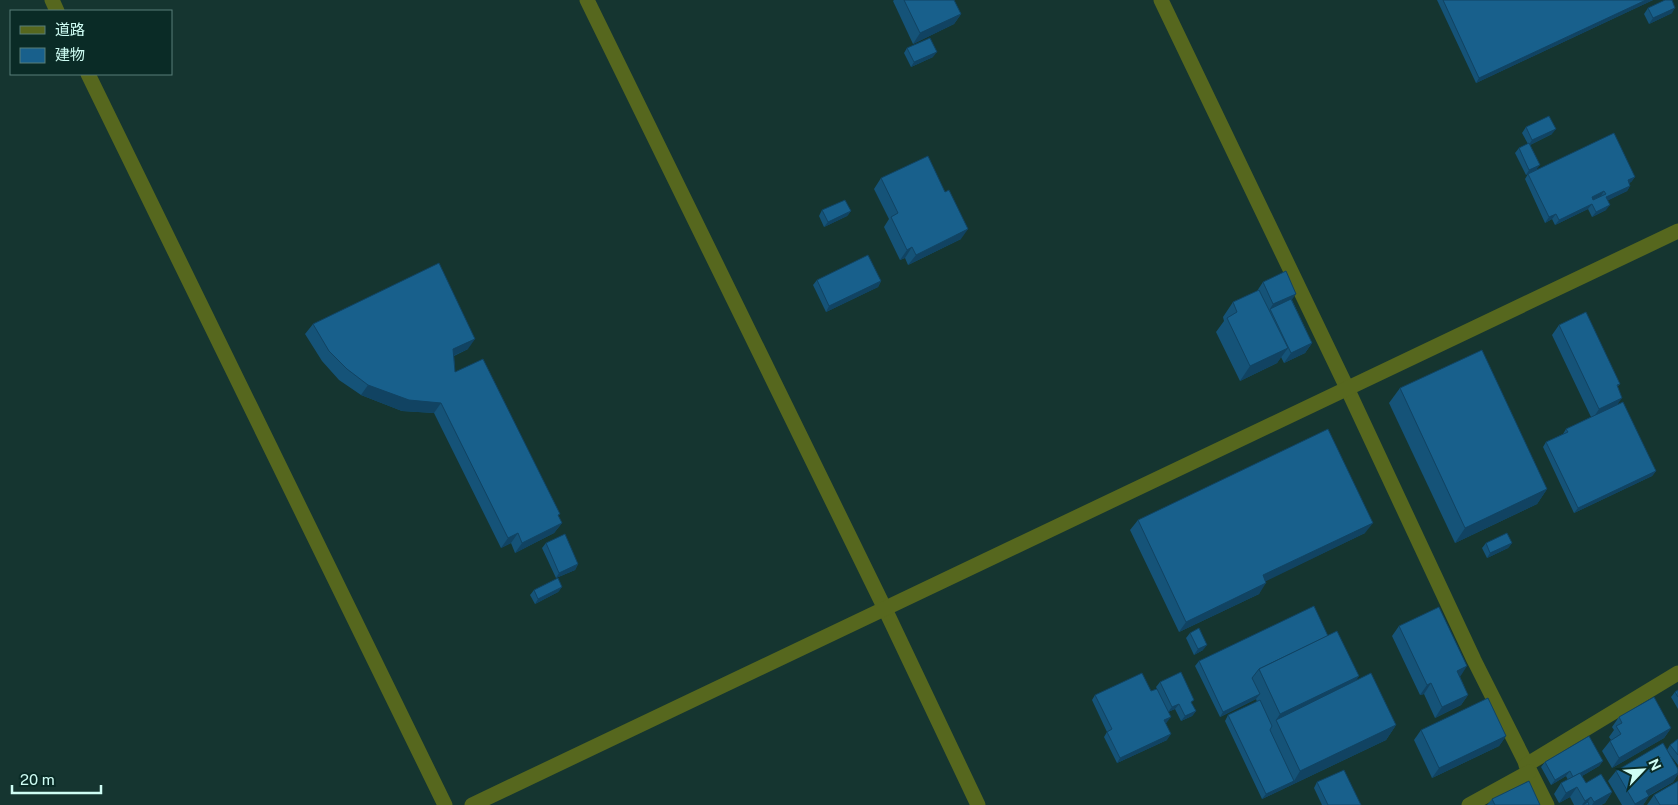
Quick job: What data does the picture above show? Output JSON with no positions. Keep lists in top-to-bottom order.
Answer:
{
  "legend": ["道路", "建物"],
  "scale_bar": "20 m",
  "north": "top right"
}
